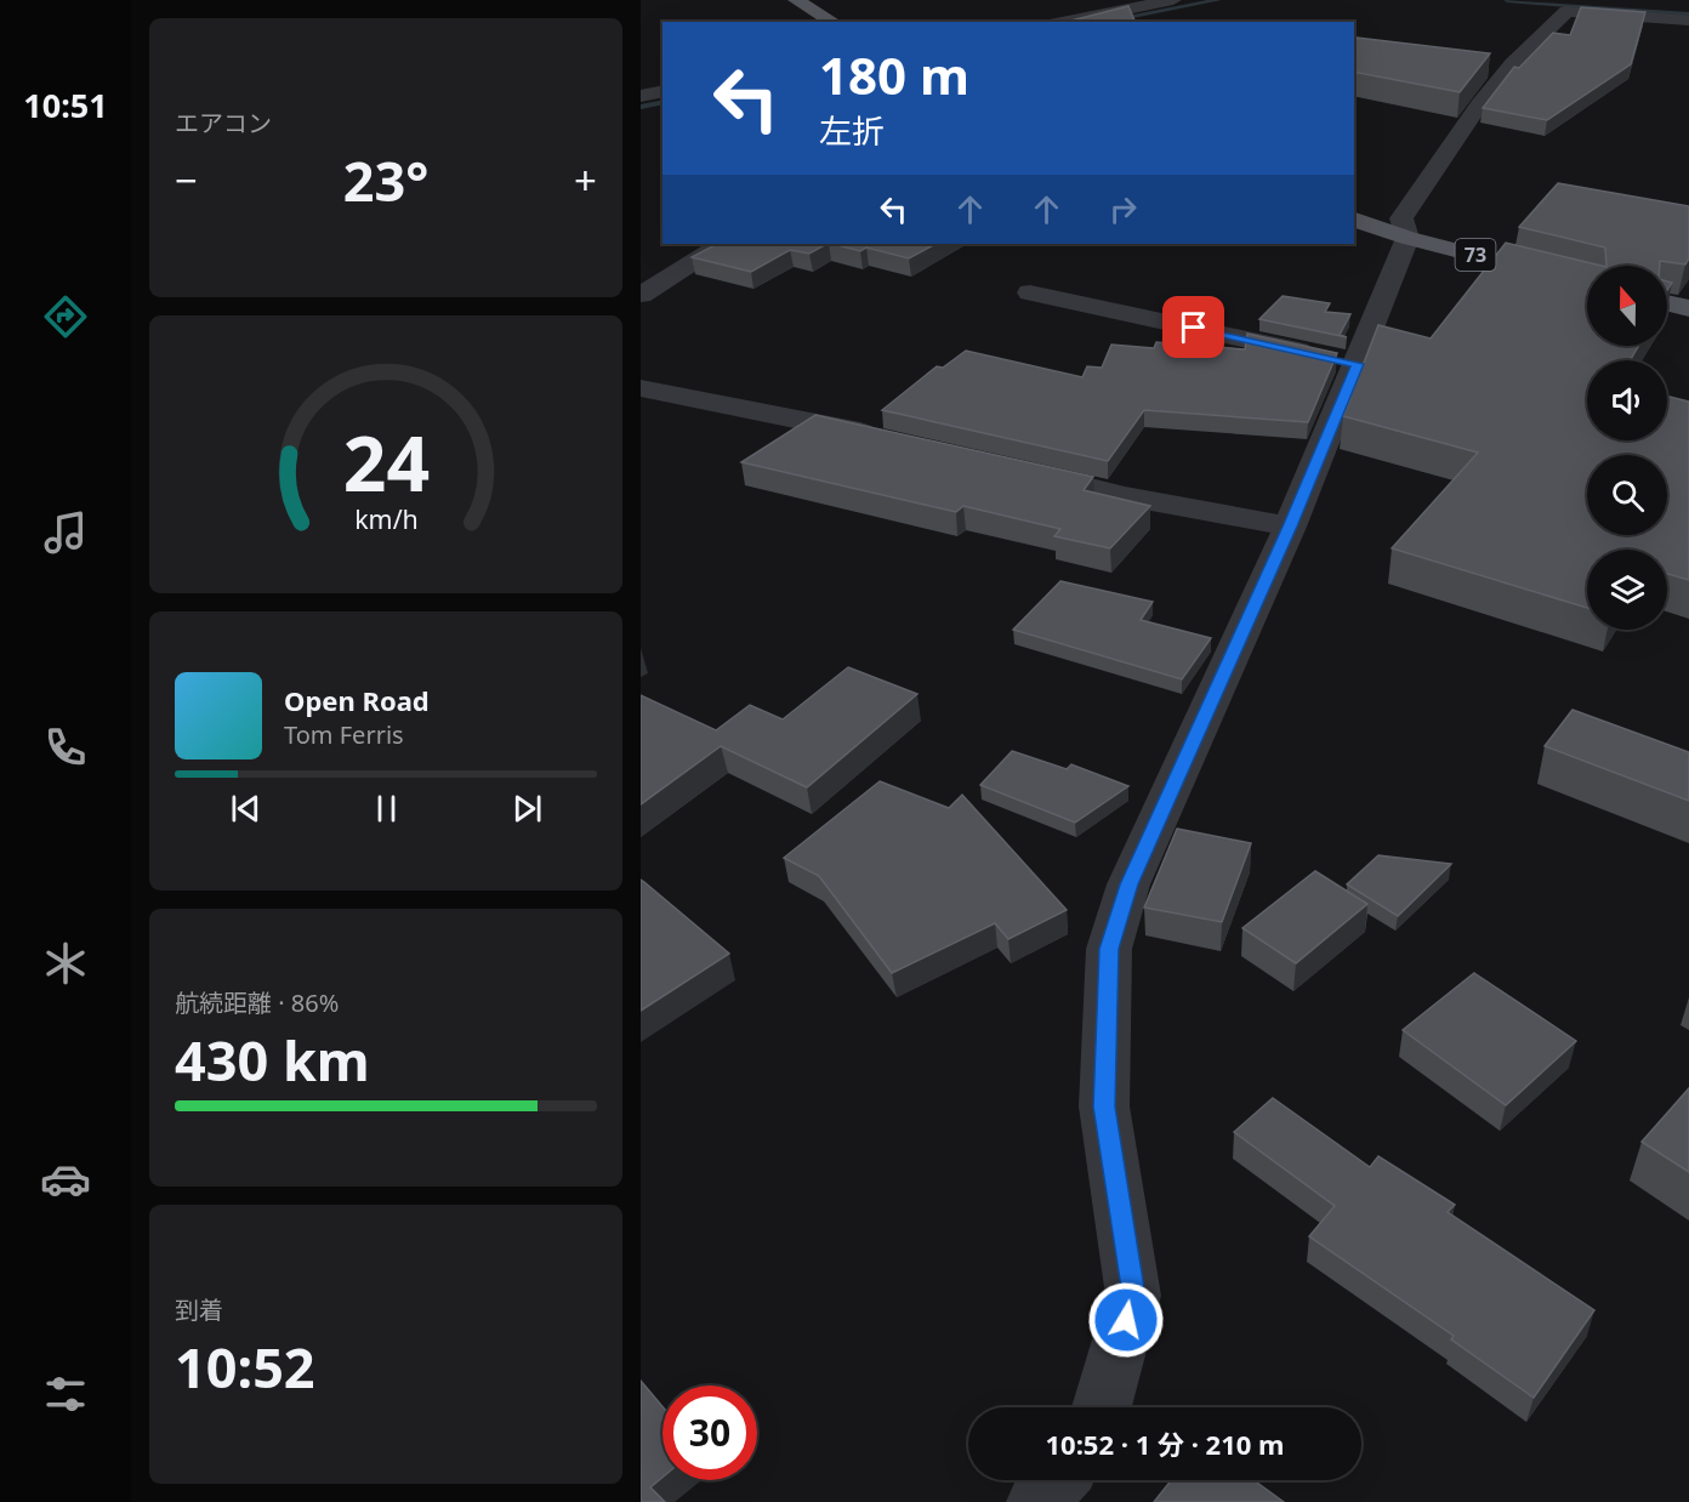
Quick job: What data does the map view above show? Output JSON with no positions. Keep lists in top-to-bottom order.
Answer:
{
  "streets": {
    "main road": ["73"]
  },
  "north": "top",
  "page": {
    "tabs": "10:51",
    "tile": [
      "エアコン",
      ["航続距離 · 86%", "430 km"],
      ["到着", "10:52"]
    ],
    "turn": ["180 m", "左折"],
    "heat": ["−", "23°", "+"],
    "song": ["Open Road", "Tom Ferris"],
    "limit": "30",
    "trip": "10:52 · 1 分 · 210 m",
    "gauge": ["24", "km/h"]
  }
}
